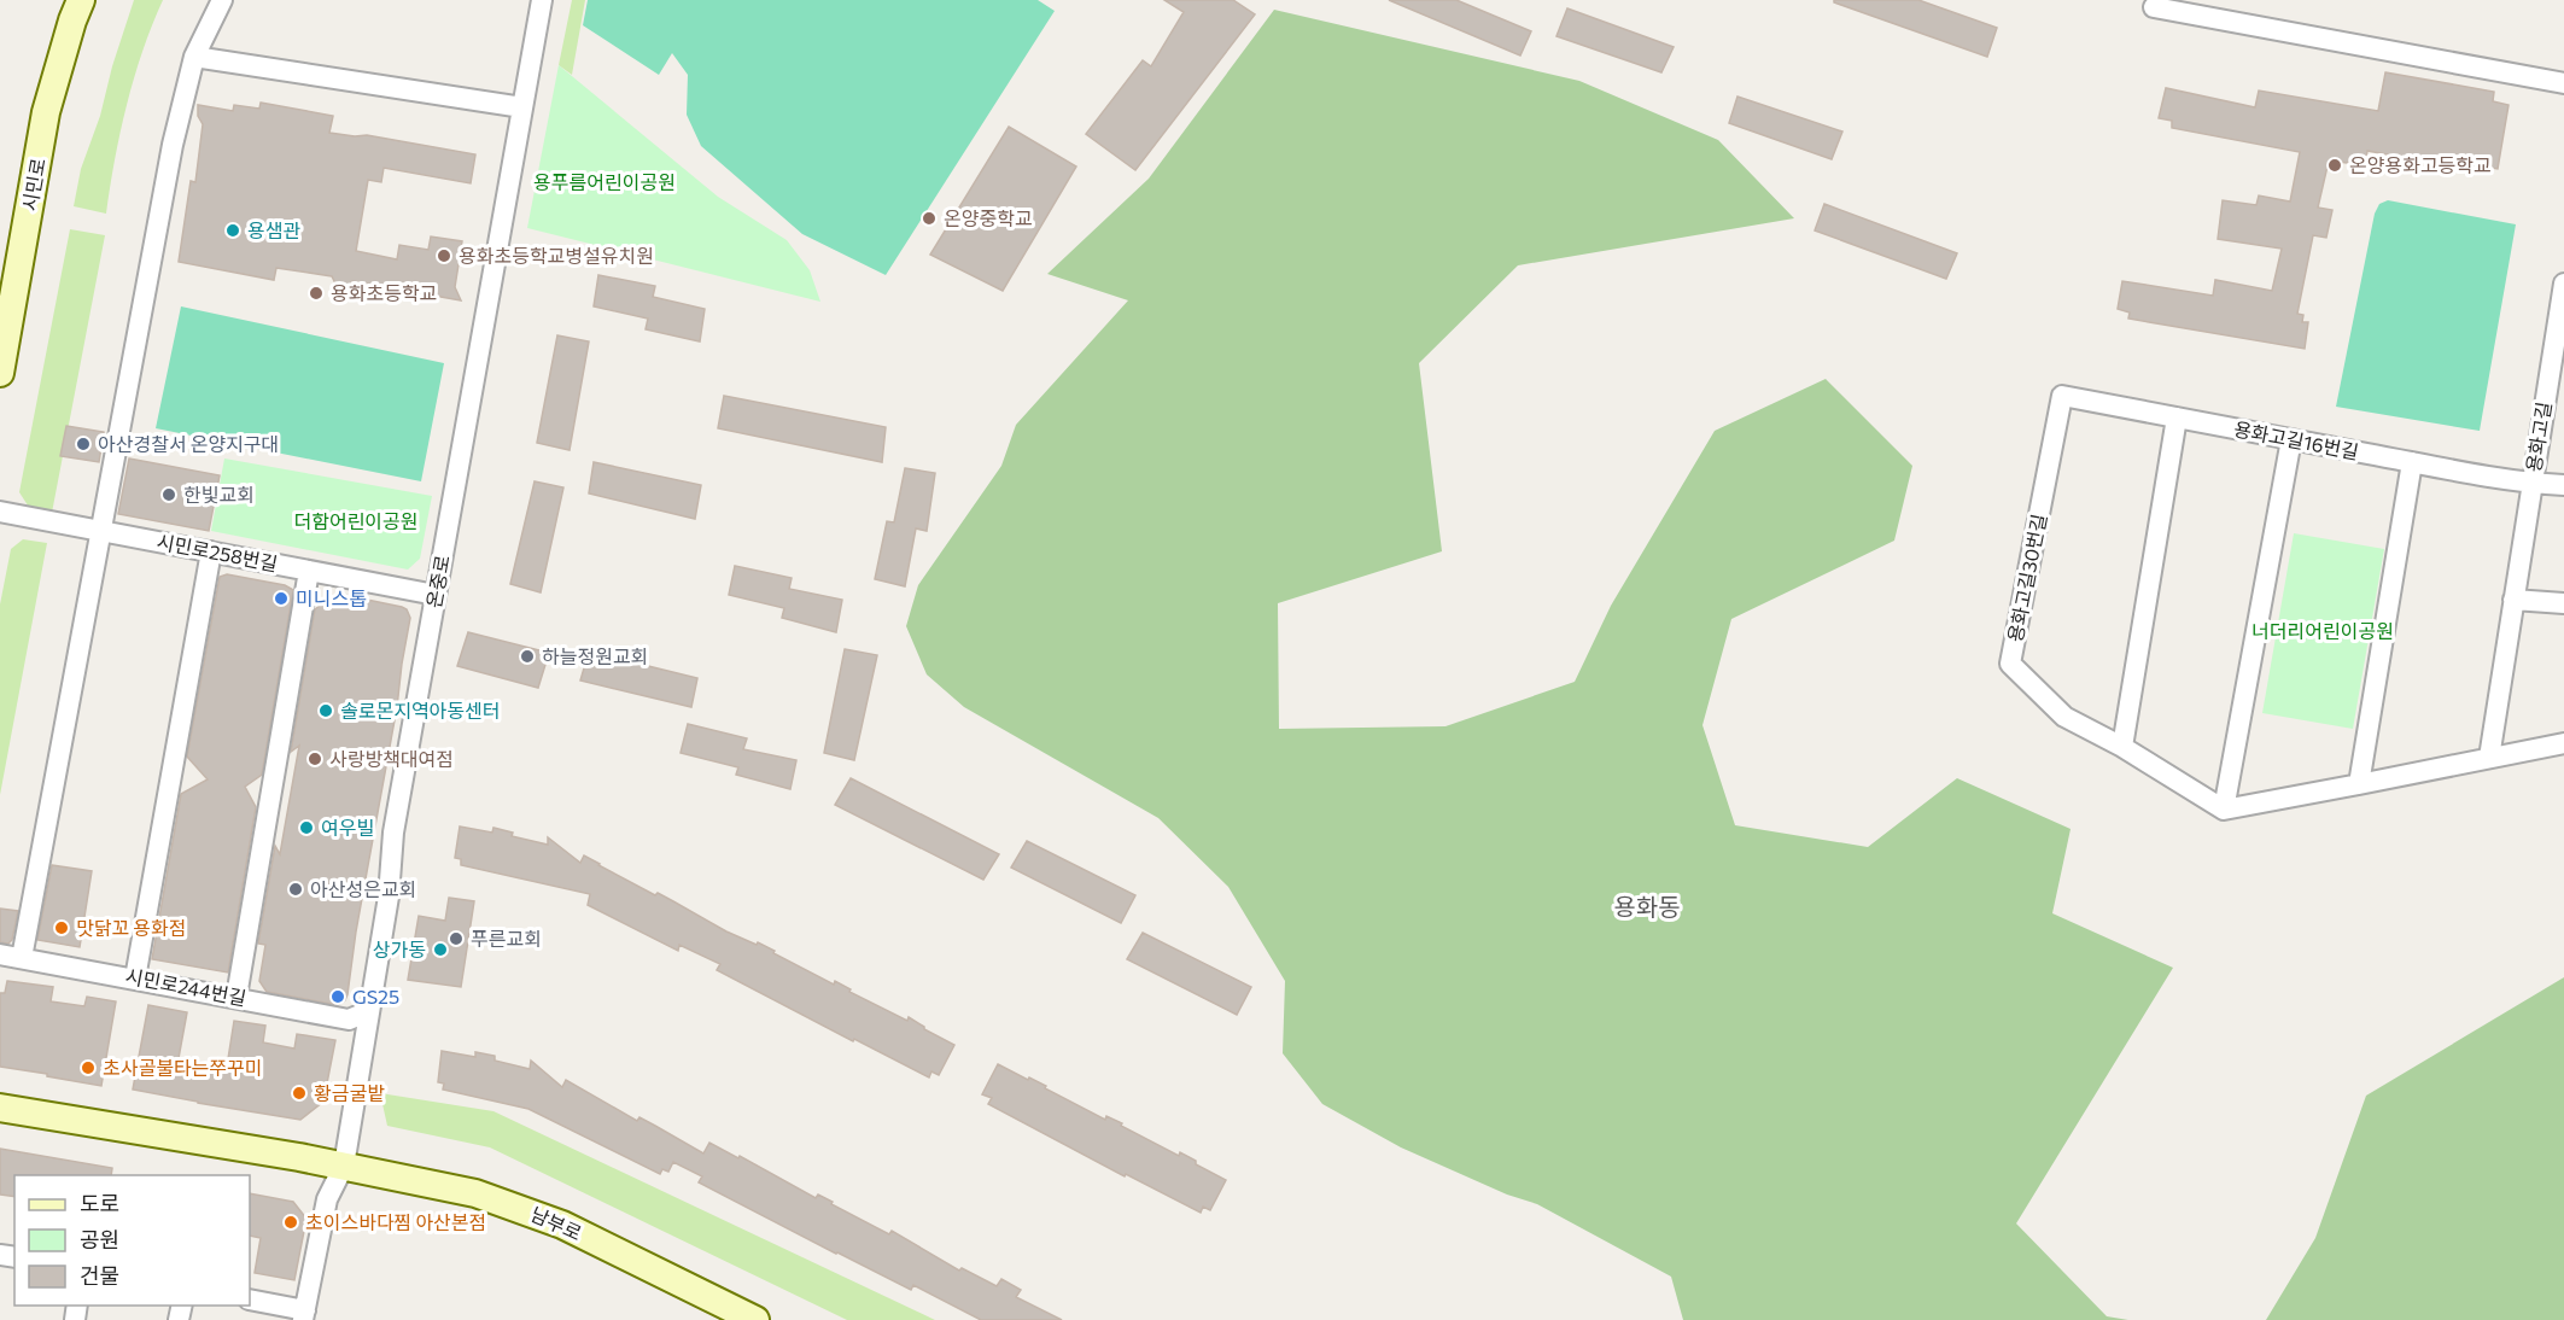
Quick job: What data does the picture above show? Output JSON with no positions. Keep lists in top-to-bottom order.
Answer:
{
  "streets": {
    "street": [
      "시민로",
      "용화고길",
      "용화고길16번길",
      "시민로258번길",
      "용화고길30번길",
      "온중로",
      "시민로244번길",
      "남부로"
    ]
  },
  "crossings": [
    ["용화고길", "용화고길16번길"],
    ["용화고길16번길", "용화고길30번길"],
    ["시민로258번길", "온중로"],
    ["온중로", "시민로244번길"],
    ["온중로", "남부로"]
  ],
  "districts": ["용화동"],
  "parks": ["용푸름어린이공원", "더함어린이공원", "너더리어린이공원"],
  "places": [
    "온양용화고등학교",
    "온양중학교",
    "용샘관",
    "용화초등학교병설유치원",
    "용화초등학교",
    "아산경찰서 온양지구대",
    "한빛교회",
    "미니스톱",
    "하늘정원교회",
    "솔로몬지역아동센터",
    "사랑방책대여점",
    "여우빌",
    "아산성은교회",
    "맛닭꼬 용화점",
    "푸른교회",
    "상가동",
    "GS25",
    "초사골불타는쭈꾸미",
    "황금굴밭",
    "초이스바다찜 아산본점"
  ],
  "legend": ["도로", "공원", "건물"]
}
